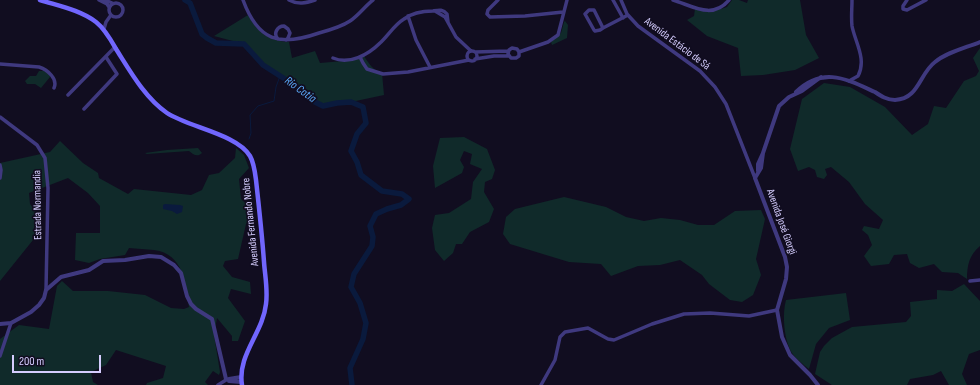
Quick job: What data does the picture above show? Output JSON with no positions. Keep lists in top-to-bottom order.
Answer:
{
  "streets": {
    "main road": ["Avenida Fernando Nobre"],
    "street": ["Avenida Estácio de Sá", "Estrada Normandia", "Avenida José Giorgi"]
  },
  "crossings": [
    ["Avenida Estácio de Sá", "Avenida José Giorgi"]
  ],
  "water": ["Rio Cotia"],
  "scale_bar": "200 m"
}
